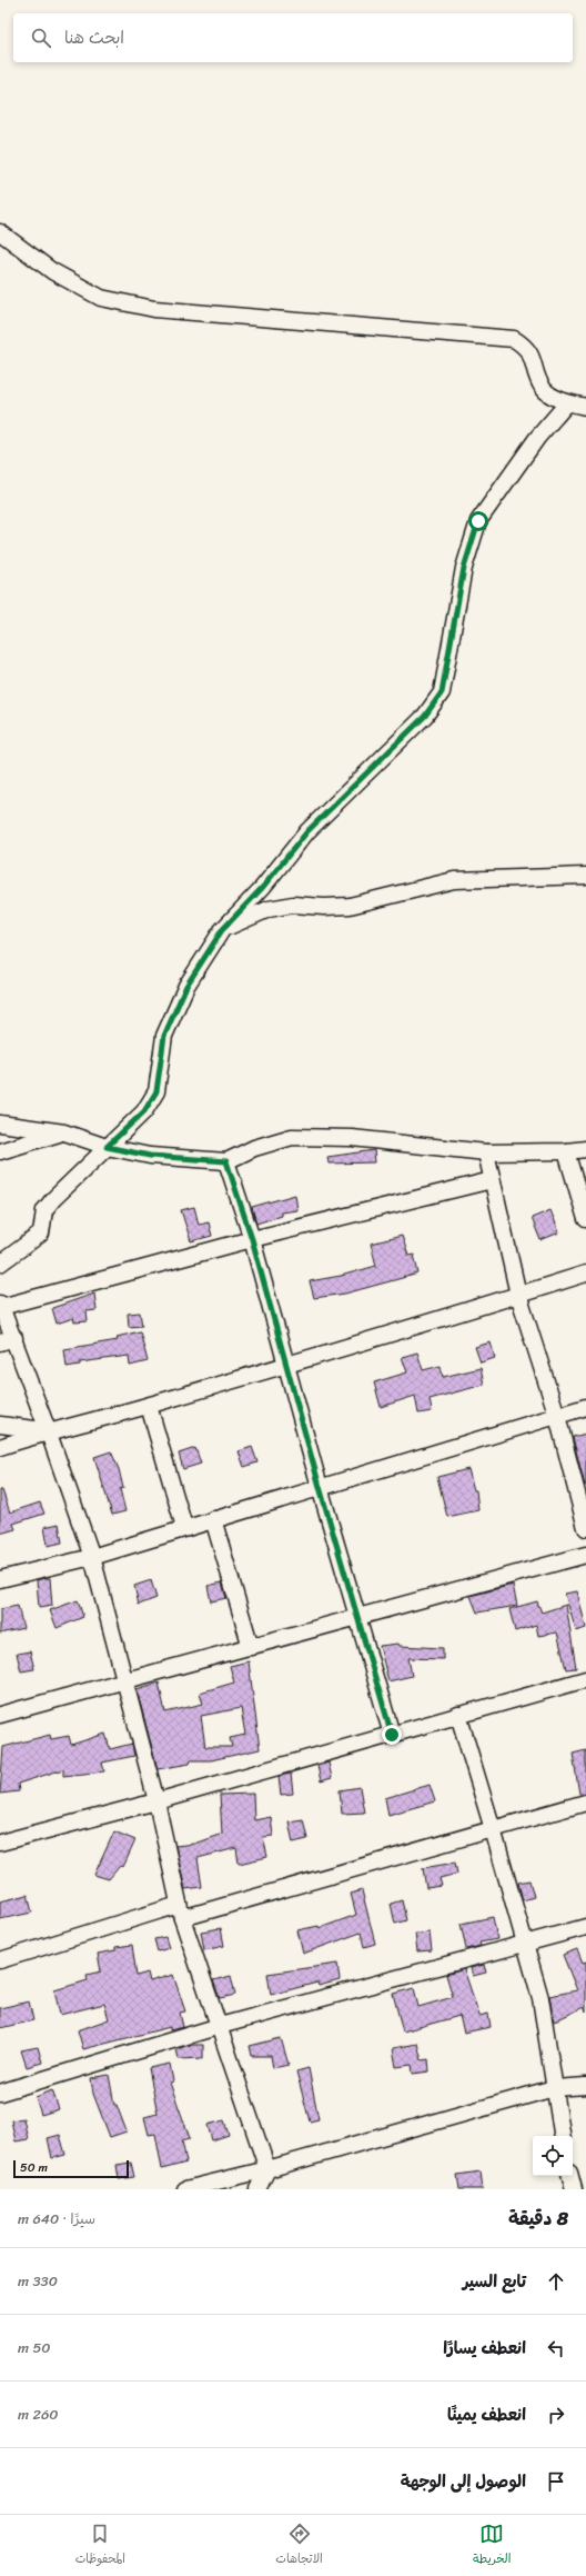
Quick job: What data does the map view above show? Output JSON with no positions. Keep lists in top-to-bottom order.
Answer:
{
  "scale_bar": "50 m",
  "page": {
    "search": "ابحث هنا",
    "scale": "50 m",
    "heading": ["8 دقيقة", "سيرًا · 640 m"],
    "list": [
      ["تابع السير", "330 m"],
      ["انعطف يسارًا", "50 m"],
      ["انعطف يمينًا", "260 m"],
      "الوصول إلى الوجهة"
    ],
    "nav": ["الخريطة", "الاتجاهات", "المحفوظات"]
  }
}
